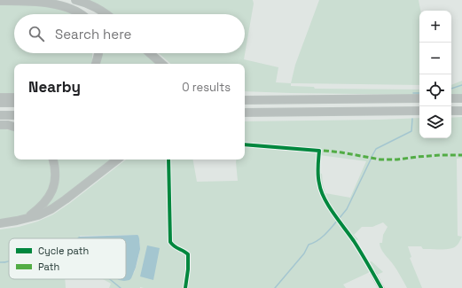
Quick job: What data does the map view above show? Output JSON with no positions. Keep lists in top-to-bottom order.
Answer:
{
  "legend": ["Cycle path", "Path"],
  "page": {
    "map_buttons": ["+", "−"],
    "search": "Search here",
    "heading": ["Nearby", "0 results"]
  }
}
